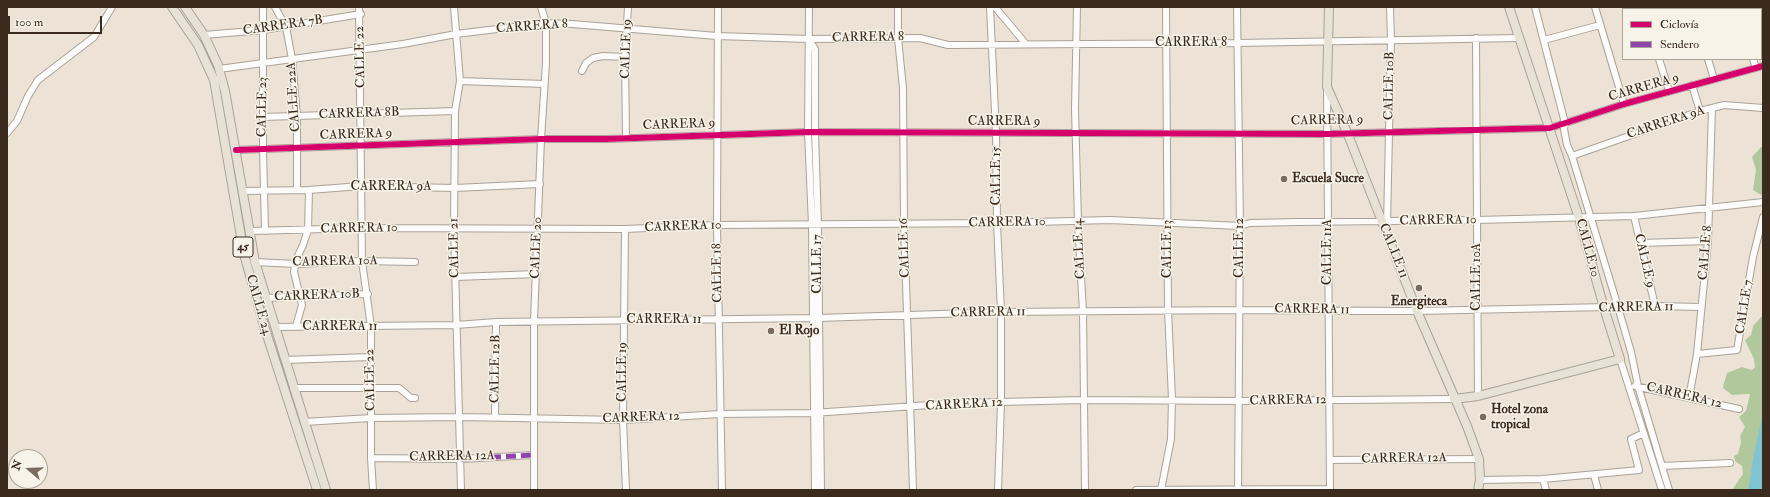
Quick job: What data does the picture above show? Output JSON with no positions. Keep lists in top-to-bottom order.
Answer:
{
  "streets": {
    "main road": [
      "45",
      "CALLE 10",
      "CALLE 11",
      "CALLE 24",
      "CARRERA 12"
    ],
    "street": [
      "CARRERA 7B",
      "CARRERA 8",
      "CALLE 19",
      "CALLE 22",
      "CALLE 10B",
      "CARRERA 9",
      "CALLE 22A",
      "CALLE 23",
      "CARRERA 8B",
      "CARRERA 9A",
      "CALLE 15",
      "CARRERA 10",
      "CALLE 21",
      "CALLE 20",
      "CALLE 16",
      "CALLE 12",
      "CALLE 14",
      "CALLE 13",
      "CALLE 11A",
      "CALLE 8",
      "CALLE 9",
      "CARRERA 10A",
      "CALLE 17",
      "CALLE 18",
      "CALLE 10A",
      "CARRERA 10B",
      "CALLE 7",
      "CARRERA 11",
      "CALLE 12B",
      "CARRERA 12A"
    ]
  },
  "crossings": [
    ["CARRERA 7B", "CALLE 22"],
    ["CARRERA 7B", "CALLE 22A"],
    ["CARRERA 7B", "CALLE 23"],
    ["CARRERA 7B", "CALLE 24"],
    ["CARRERA 8", "CALLE 19"],
    ["CARRERA 8", "CALLE 22"],
    ["CARRERA 8", "CALLE 10B"],
    ["CARRERA 8", "CALLE 22A"],
    ["CARRERA 8", "CALLE 23"],
    ["CARRERA 8", "CALLE 15"],
    ["CARRERA 8", "CALLE 21"],
    ["CARRERA 8", "CALLE 20"],
    ["CARRERA 8", "CALLE 16"],
    ["CARRERA 8", "CALLE 12"],
    ["CARRERA 8", "CALLE 10"],
    ["CARRERA 8", "CALLE 14"],
    ["CARRERA 8", "CALLE 13"],
    ["CARRERA 8", "CALLE 11"],
    ["CARRERA 8", "CALLE 17"],
    ["CARRERA 8", "CALLE 18"],
    ["CARRERA 8", "CALLE 10A"],
    ["CARRERA 8", "CALLE 24"],
    ["CALLE 19", "CARRERA 9"],
    ["CALLE 19", "CARRERA 10"],
    ["CALLE 19", "CARRERA 11"],
    ["CALLE 19", "CARRERA 12"],
    ["CALLE 22", "CARRERA 9"],
    ["CALLE 22", "CARRERA 8B"],
    ["CALLE 22", "CARRERA 9A"],
    ["CALLE 22", "CARRERA 10"],
    ["CALLE 22", "CARRERA 10A"],
    ["CALLE 22", "CARRERA 10B"],
    ["CALLE 22", "CARRERA 11"],
    ["CALLE 22", "CARRERA 12"],
    ["CALLE 22", "CARRERA 12A"],
    ["CALLE 10B", "CARRERA 9"],
    ["CALLE 10B", "CARRERA 10"],
    ["CALLE 10B", "CALLE 11"],
    ["CARRERA 9", "CALLE 22A"],
    ["CARRERA 9", "CALLE 23"],
    ["CARRERA 9", "CALLE 15"],
    ["CARRERA 9", "CALLE 21"],
    ["CARRERA 9", "CALLE 20"],
    ["CARRERA 9", "CALLE 16"],
    ["CARRERA 9", "CALLE 12"],
    ["CARRERA 9", "CALLE 10"],
    ["CARRERA 9", "CALLE 14"],
    ["CARRERA 9", "CALLE 13"],
    ["CARRERA 9", "CALLE 11"],
    ["CARRERA 9", "CALLE 11A"],
    ["CARRERA 9", "CALLE 17"],
    ["CARRERA 9", "CALLE 18"],
    ["CARRERA 9", "CALLE 10A"],
    ["CARRERA 9", "CALLE 24"],
    ["CALLE 22A", "CARRERA 8B"],
    ["CALLE 22A", "CARRERA 9A"],
    ["CALLE 23", "CARRERA 8B"],
    ["CALLE 23", "CARRERA 9A"],
    ["CALLE 23", "CARRERA 10"],
    ["CARRERA 8B", "CALLE 21"],
    ["CARRERA 9A", "CALLE 21"],
    ["CARRERA 9A", "CALLE 20"],
    ["CARRERA 9A", "CALLE 10"],
    ["CARRERA 9A", "CALLE 8"],
    ["CARRERA 9A", "CALLE 24"],
    ["CALLE 15", "CARRERA 10"],
    ["CALLE 15", "CARRERA 11"],
    ["CALLE 15", "CARRERA 12"],
    ["CARRERA 10", "CALLE 21"],
    ["CARRERA 10", "CALLE 20"],
    ["CARRERA 10", "CALLE 16"],
    ["CARRERA 10", "CALLE 12"],
    ["CARRERA 10", "CALLE 10"],
    ["CARRERA 10", "CALLE 14"],
    ["CARRERA 10", "CALLE 13"],
    ["CARRERA 10", "CALLE 11"],
    ["CARRERA 10", "CALLE 11A"],
    ["CARRERA 10", "CALLE 8"],
    ["CARRERA 10", "CALLE 9"],
    ["CARRERA 10", "CALLE 17"],
    ["CARRERA 10", "CALLE 18"],
    ["CARRERA 10", "CALLE 10A"],
    ["CARRERA 10", "CALLE 24"],
    ["CALLE 21", "CARRERA 11"],
    ["CALLE 21", "CARRERA 12"],
    ["CALLE 21", "CARRERA 12A"],
    ["CALLE 20", "CARRERA 11"],
    ["CALLE 20", "CARRERA 12"],
    ["CALLE 20", "CARRERA 12A"],
    ["CALLE 16", "CARRERA 11"],
    ["CALLE 16", "CARRERA 12"],
    ["CALLE 12", "CARRERA 11"],
    ["CALLE 12", "CARRERA 12"],
    ["CALLE 10", "CARRERA 11"],
    ["CALLE 10", "CARRERA 12"],
    ["CALLE 14", "CARRERA 11"],
    ["CALLE 14", "CARRERA 12"],
    ["CALLE 13", "CARRERA 11"],
    ["CALLE 13", "CARRERA 12"],
    ["CALLE 11", "CALLE 11A"],
    ["CALLE 11", "CARRERA 11"],
    ["CALLE 11", "CARRERA 12"],
    ["CALLE 11", "CARRERA 12A"],
    ["CALLE 11A", "CARRERA 11"],
    ["CALLE 11A", "CARRERA 12"],
    ["CALLE 11A", "CARRERA 12A"],
    ["CALLE 8", "CALLE 7"],
    ["CALLE 8", "CARRERA 11"],
    ["CALLE 8", "CARRERA 12"],
    ["CALLE 9", "CARRERA 11"],
    ["CARRERA 10A", "CALLE 24"],
    ["CALLE 17", "CARRERA 11"],
    ["CALLE 17", "CARRERA 12"],
    ["CALLE 18", "CARRERA 11"],
    ["CALLE 18", "CARRERA 12"],
    ["CALLE 10A", "CARRERA 11"],
    ["CALLE 10A", "CARRERA 12"],
    ["CARRERA 10B", "CALLE 24"],
    ["CALLE 24", "CARRERA 11"],
    ["CALLE 24", "CARRERA 12"],
    ["CARRERA 11", "CALLE 12B"],
    ["CALLE 12B", "CARRERA 12"]
  ],
  "places": [
    "Escuela Sucre",
    "Energiteca",
    "El Rojo",
    "Hotel zona tropical"
  ],
  "legend": ["Ciclovía", "Sendero"],
  "scale_bar": "100 m",
  "north": "left"
}
